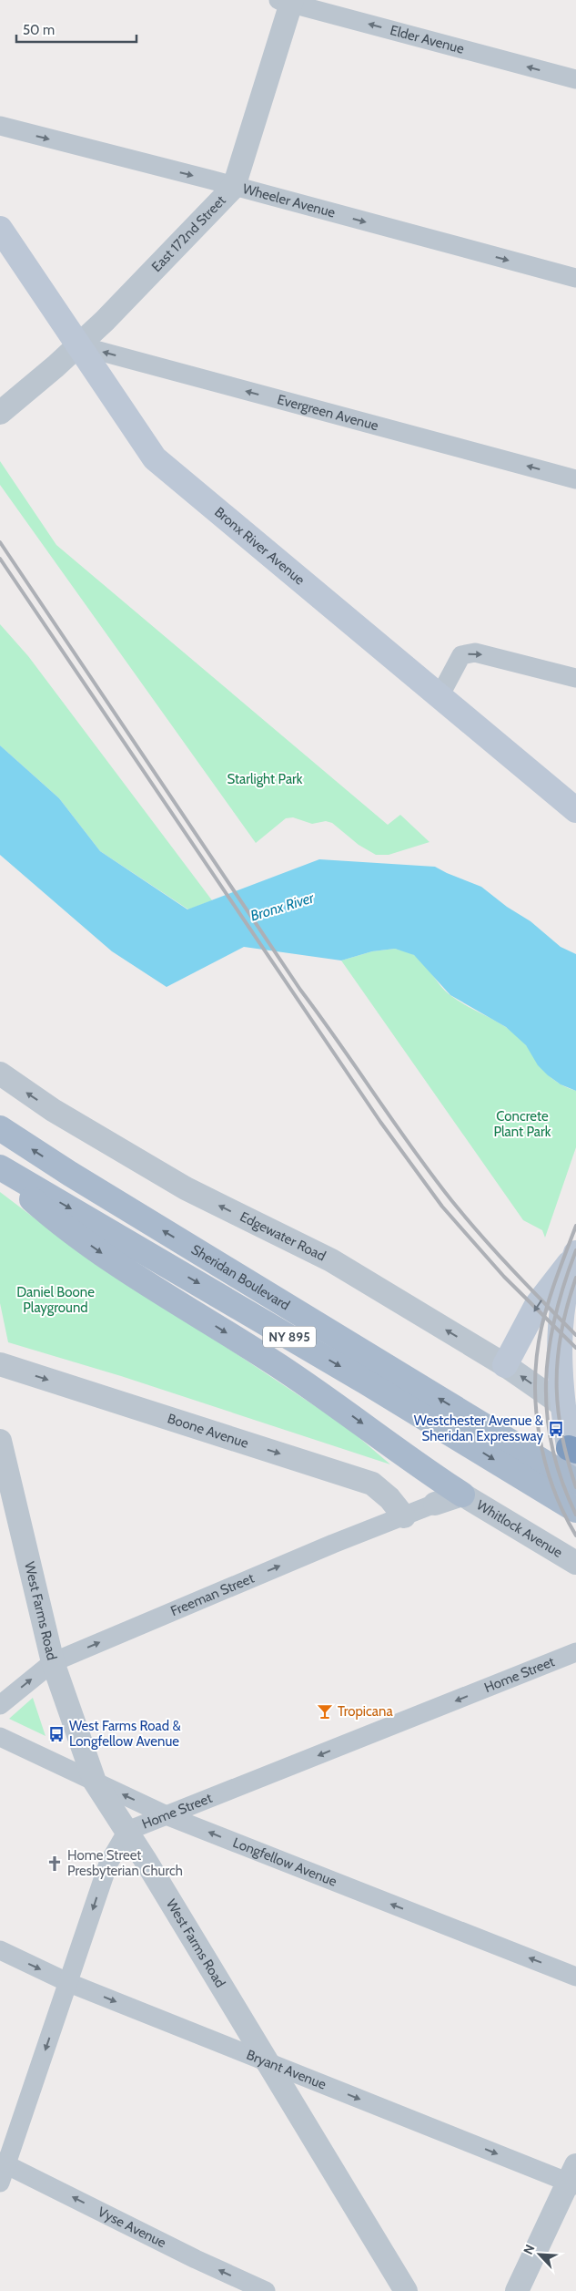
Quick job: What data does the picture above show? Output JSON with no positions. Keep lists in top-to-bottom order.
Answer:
{
  "streets": {
    "main road": ["Bronx River Avenue", "Sheridan Boulevard", "NY 895"],
    "street": [
      "Elder Avenue",
      "Wheeler Avenue",
      "East 172nd Street",
      "Evergreen Avenue",
      "Edgewater Road",
      "Boone Avenue",
      "Whitlock Avenue",
      "Freeman Street",
      "West Farms Road",
      "Home Street",
      "Longfellow Avenue",
      "Bryant Avenue",
      "Vyse Avenue"
    ]
  },
  "crossings": [
    ["Elder Avenue", "East 172nd Street"],
    ["Wheeler Avenue", "East 172nd Street"],
    ["East 172nd Street", "Evergreen Avenue"],
    ["East 172nd Street", "Bronx River Avenue"],
    ["Evergreen Avenue", "Bronx River Avenue"],
    ["Boone Avenue", "Freeman Street"],
    ["Freeman Street", "West Farms Road"],
    ["West Farms Road", "Home Street"],
    ["West Farms Road", "Longfellow Avenue"],
    ["West Farms Road", "Bryant Avenue"],
    ["Home Street", "Longfellow Avenue"],
    ["Home Street", "Bryant Avenue"],
    ["Home Street", "Vyse Avenue"]
  ],
  "one_way": [
    "Elder Avenue",
    "Wheeler Avenue",
    "Evergreen Avenue",
    "Edgewater Road",
    "Boone Avenue",
    "Freeman Street",
    "Home Street",
    "Longfellow Avenue",
    "Bryant Avenue",
    "Vyse Avenue"
  ],
  "water": ["Bronx River"],
  "parks": ["Starlight Park", "Concrete Plant Park", "Daniel Boone Playground"],
  "places": {
    "bus stop": ["Westchester Avenue & Sheridan Expressway", "West Farms Road & Longfellow Avenue"],
    "bar": ["Tropicana"],
    "church": ["Home Street Presbyterian Church"]
  },
  "scale_bar": "50 m",
  "north": "top left"
}
